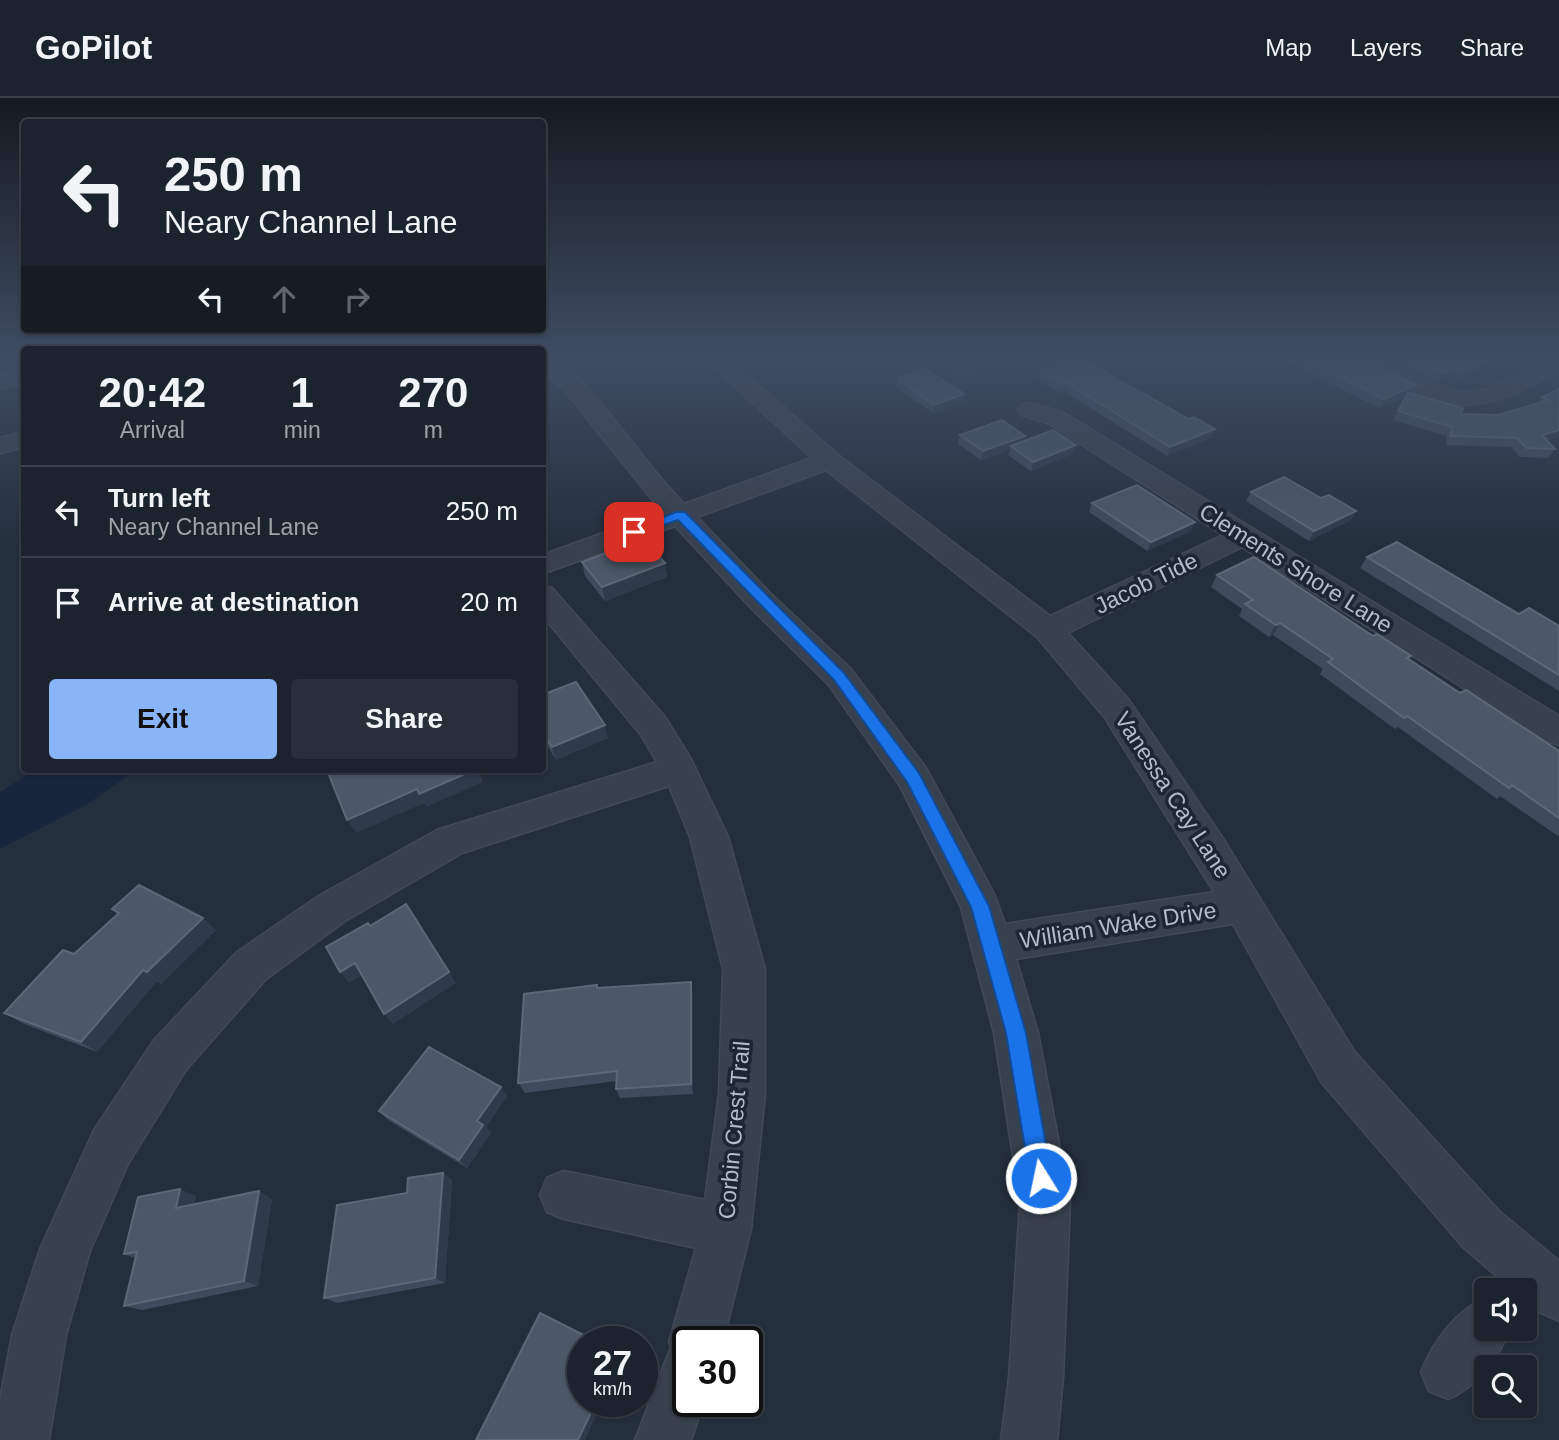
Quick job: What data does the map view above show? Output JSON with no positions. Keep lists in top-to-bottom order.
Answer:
{
  "streets": {
    "street": [
      "Clements Shore Lane",
      "Jacob Tide",
      "Vanessa Cay Lane",
      "William Wake Drive",
      "Corbin Crest Trail"
    ]
  },
  "crossings": [
    ["Clements Shore Lane", "Jacob Tide"],
    ["Jacob Tide", "Vanessa Cay Lane"],
    ["Vanessa Cay Lane", "William Wake Drive"]
  ],
  "page": {
    "header": "GoPilot",
    "nav": ["Map", "Layers", "Share"],
    "turn": ["250 m", "Neary Channel Lane"],
    "eta": [
      "20:42",
      "Arrival",
      "1",
      "min",
      "270",
      "m"
    ],
    "list": [
      {
        "name": "Turn left",
        "note": "Neary Channel Lane",
        "value": "250 m"
      },
      {
        "name": "Arrive at destination",
        "value": "20 m"
      }
    ],
    "buttons": ["Exit", "Share"],
    "speed": "27 km/h",
    "limit": "30"
  }
}
